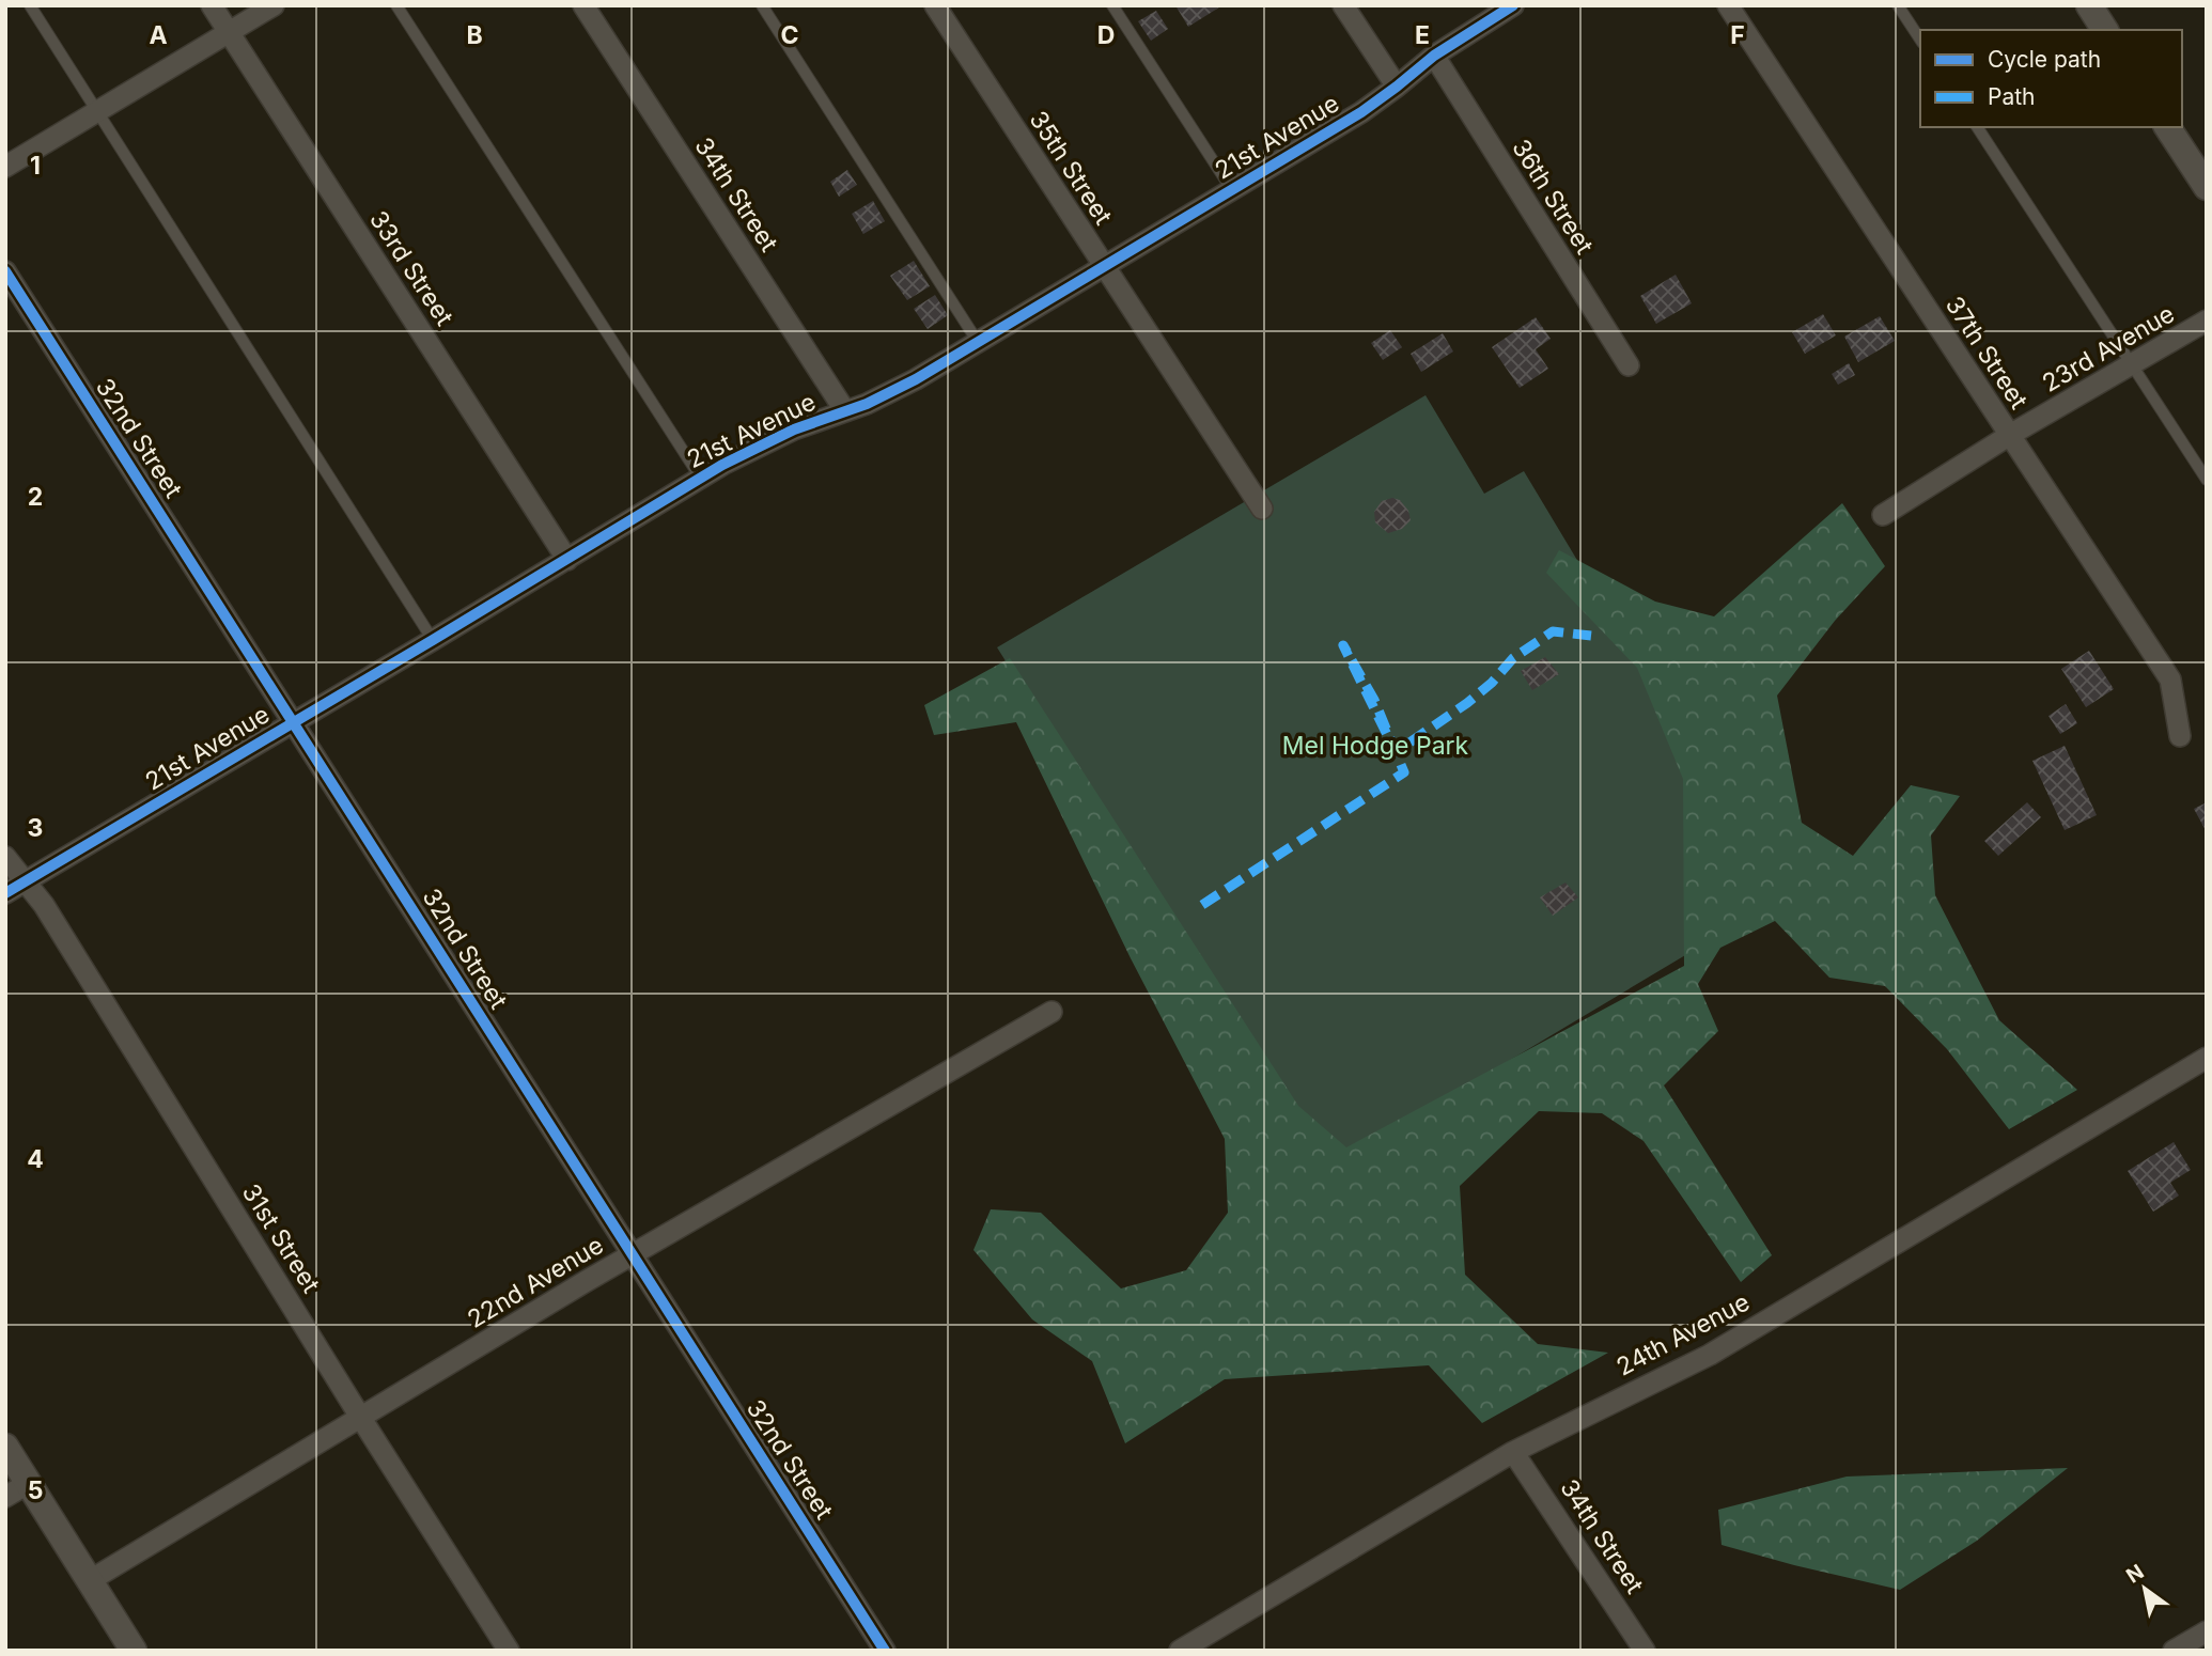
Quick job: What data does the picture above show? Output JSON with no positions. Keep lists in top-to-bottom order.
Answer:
{
  "streets": {
    "street": [
      "21st Avenue",
      "35th Street",
      "34th Street",
      "36th Street",
      "33rd Street",
      "23rd Avenue",
      "37th Street",
      "32nd Street",
      "31st Street",
      "22nd Avenue",
      "24th Avenue"
    ]
  },
  "crossings": [
    ["21st Avenue", "35th Street"],
    ["21st Avenue", "34th Street"],
    ["21st Avenue", "36th Street"],
    ["21st Avenue", "33rd Street"],
    ["21st Avenue", "32nd Street"],
    ["21st Avenue", "31st Street"],
    ["34th Street", "24th Avenue"],
    ["23rd Avenue", "37th Street"],
    ["32nd Street", "22nd Avenue"],
    ["31st Street", "22nd Avenue"]
  ],
  "parks": ["Mel Hodge Park"],
  "legend": ["Cycle path", "Path"],
  "north": "top left",
  "grid": {
    "columns": [
      "A",
      "B",
      "C",
      "D",
      "E",
      "F"
    ],
    "rows": [
      "1",
      "2",
      "3",
      "4",
      "5"
    ]
  }
}
